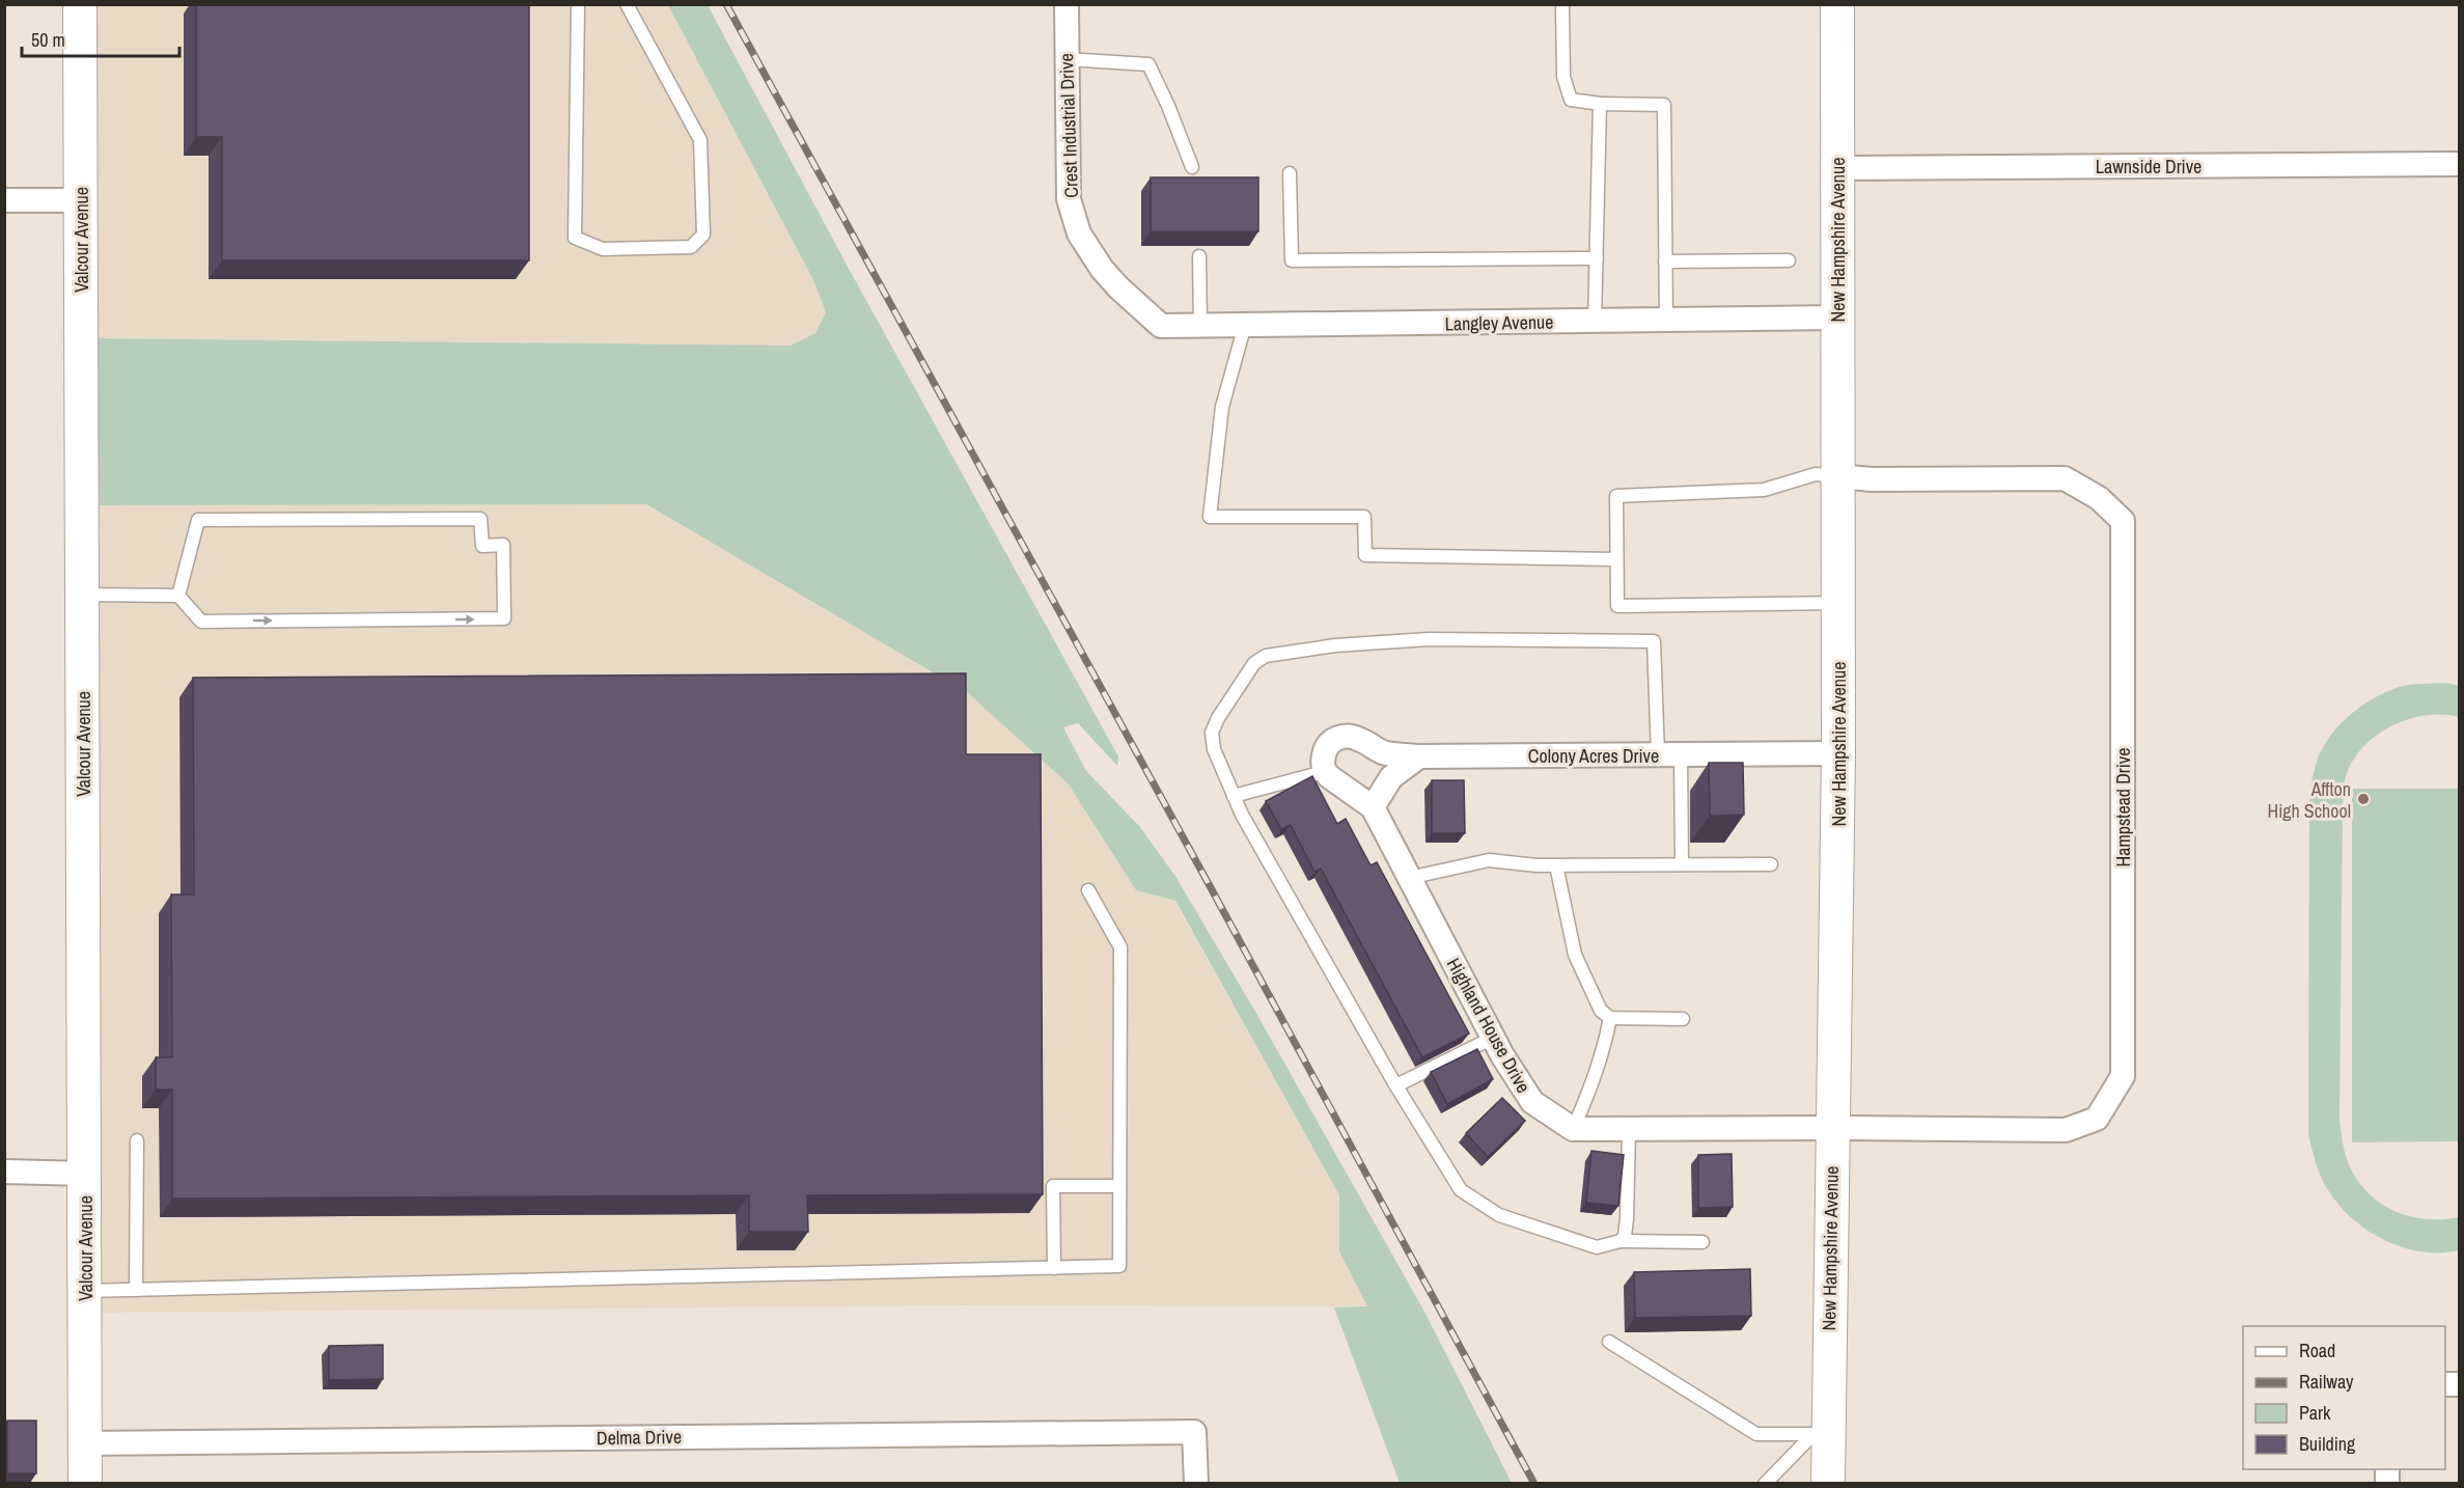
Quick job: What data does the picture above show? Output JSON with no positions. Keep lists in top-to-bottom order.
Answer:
{
  "streets": {
    "street": [
      "Crest Industrial Drive",
      "Lawnside Drive",
      "Valcour Avenue",
      "New Hampshire Avenue",
      "Langley Avenue",
      "Colony Acres Drive",
      "Hampstead Drive",
      "Highland House Drive",
      "Delma Drive"
    ]
  },
  "crossings": [
    ["Crest Industrial Drive", "Langley Avenue"],
    ["Lawnside Drive", "New Hampshire Avenue"],
    ["Valcour Avenue", "Delma Drive"],
    ["New Hampshire Avenue", "Langley Avenue"],
    ["New Hampshire Avenue", "Colony Acres Drive"],
    ["New Hampshire Avenue", "Hampstead Drive"]
  ],
  "places": ["Affton High School"],
  "legend": [
    "Road",
    "Railway",
    "Park",
    "Building"
  ],
  "scale_bar": "50 m"
}
